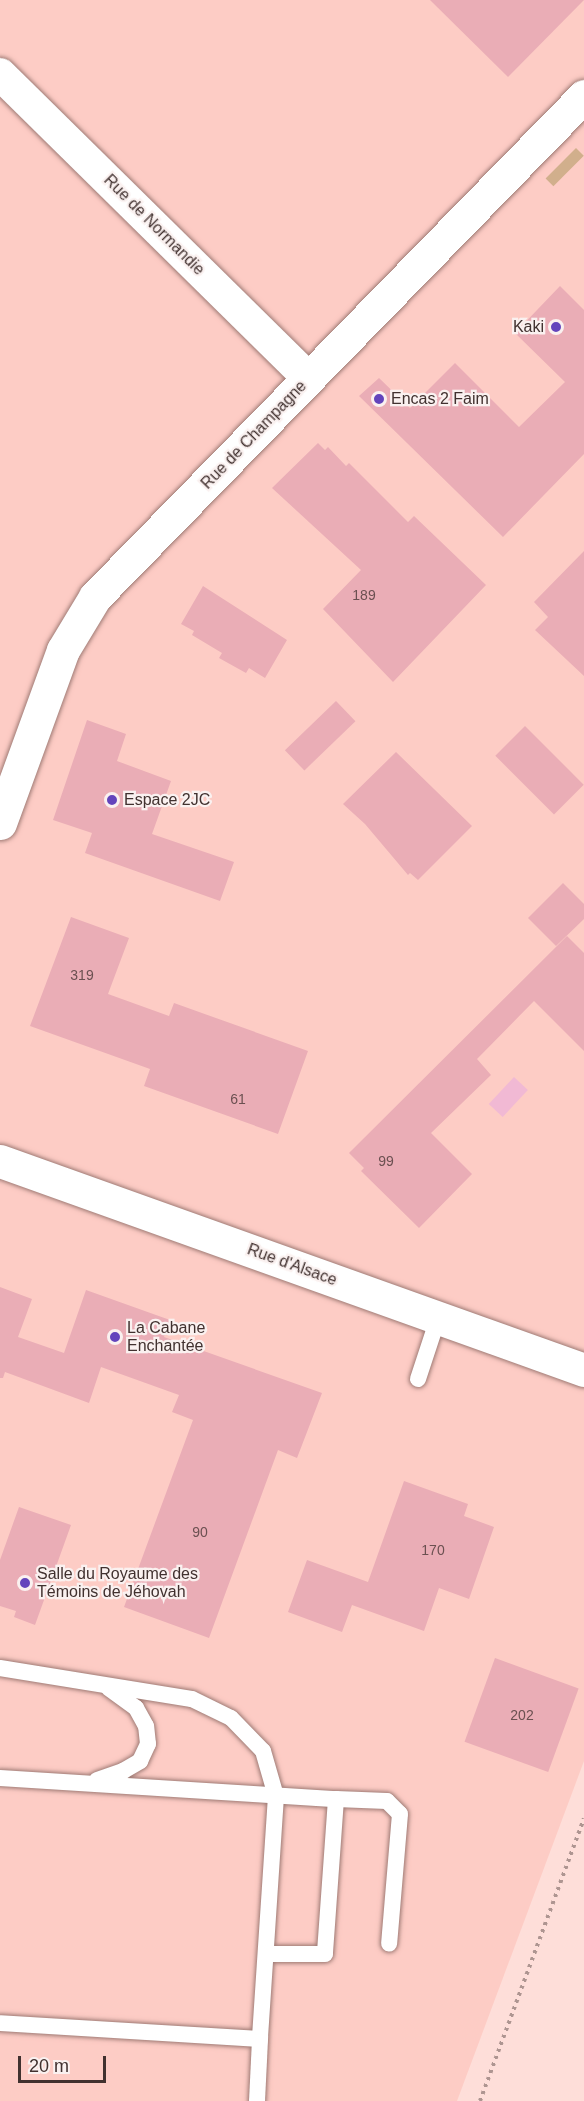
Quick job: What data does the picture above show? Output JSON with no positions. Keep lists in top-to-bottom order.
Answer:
{
  "streets": {
    "street": ["Rue de Normandie", "Rue de Champagne", "Rue d'Alsace"]
  },
  "crossings": [
    ["Rue de Normandie", "Rue de Champagne"]
  ],
  "places": [
    "Kaki",
    "Encas 2 Faim",
    "Espace 2JC",
    "La Cabane Enchantée",
    "Salle du Royaume des Témoins de Jéhovah"
  ],
  "house_numbers": [
    "189",
    "319",
    "61",
    "99",
    "90",
    "170",
    "202"
  ],
  "scale_bar": "20 m"
}
